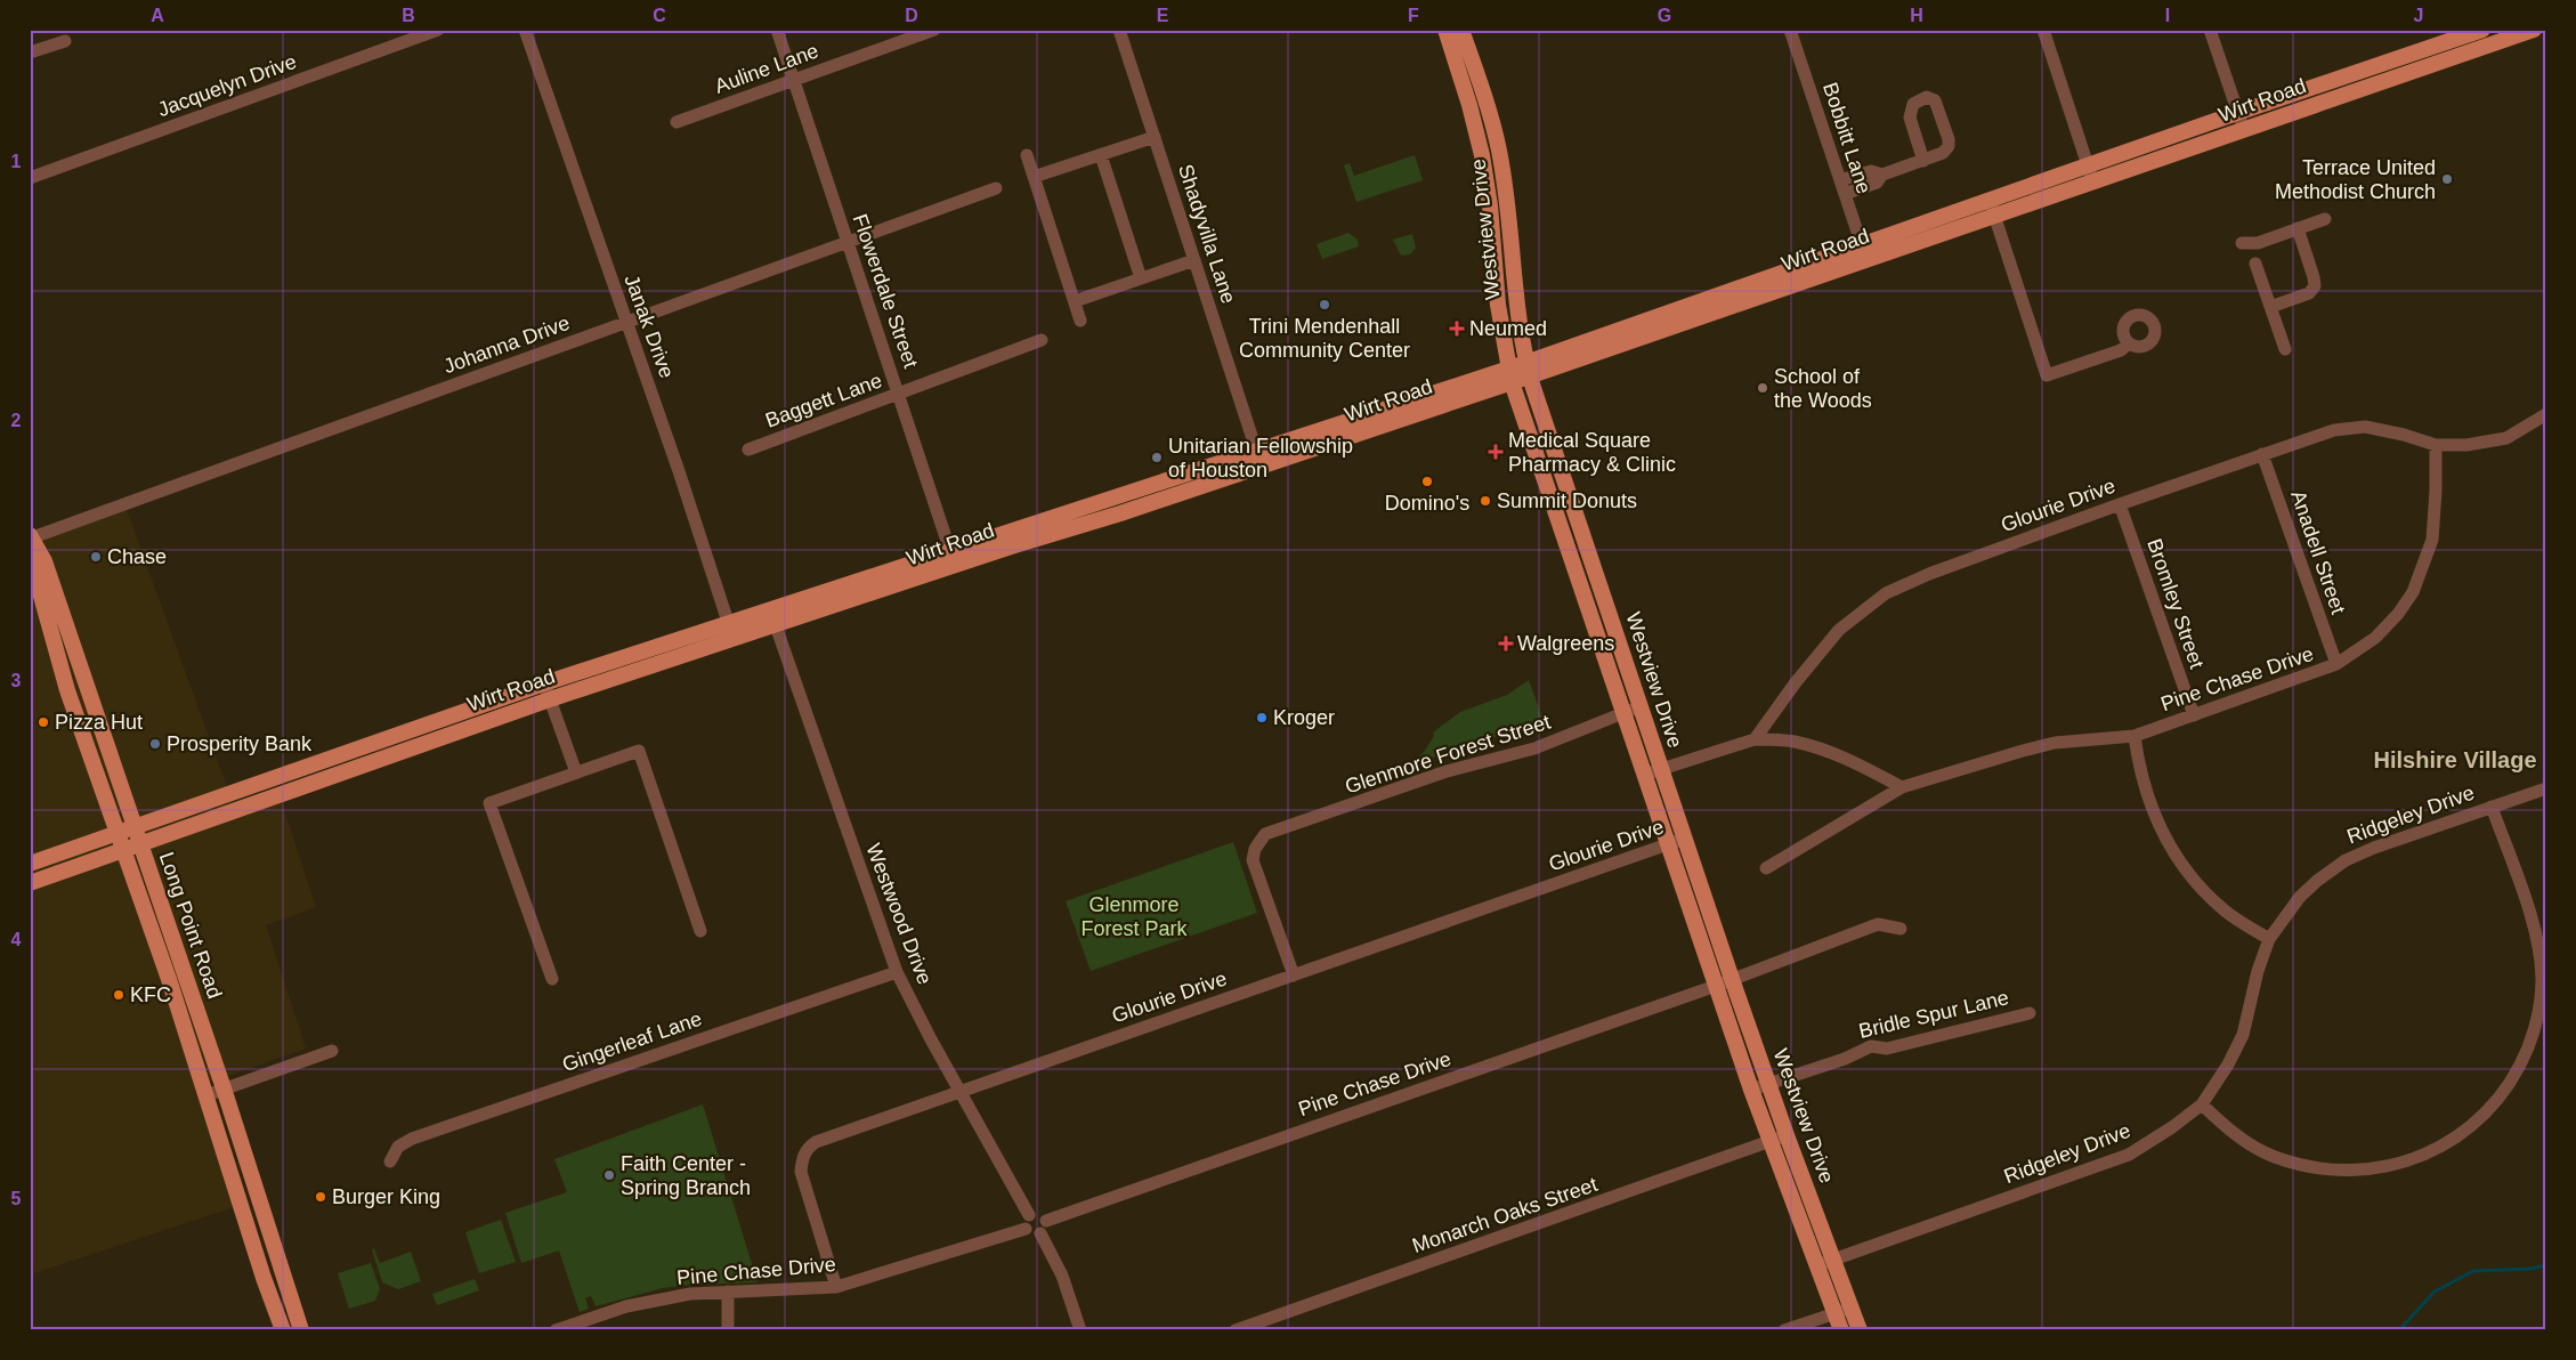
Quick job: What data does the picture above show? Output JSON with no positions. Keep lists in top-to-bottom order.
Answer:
{
  "streets": {
    "main road": ["Wirt Road", "Westview Drive", "Long Point Road"],
    "street": [
      "Auline Lane",
      "Jacquelyn Drive",
      "Bobbitt Lane",
      "Shadyvilla Lane",
      "Flowerdale Street",
      "Janak Drive",
      "Johanna Drive",
      "Baggett Lane",
      "Glourie Drive",
      "Anadell Street",
      "Bromley Street",
      "Pine Chase Drive",
      "Glenmore Forest Street",
      "Ridgeley Drive",
      "Westwood Drive",
      "Bridle Spur Lane",
      "Gingerleaf Lane",
      "Monarch Oaks Street"
    ]
  },
  "crossings": [
    ["Auline Lane", "Flowerdale Street"],
    ["Wirt Road", "Bobbitt Lane"],
    ["Wirt Road", "Westview Drive"],
    ["Wirt Road", "Shadyvilla Lane"],
    ["Wirt Road", "Flowerdale Street"],
    ["Wirt Road", "Janak Drive"],
    ["Wirt Road", "Westwood Drive"],
    ["Wirt Road", "Long Point Road"],
    ["Westview Drive", "Glourie Drive"],
    ["Westview Drive", "Pine Chase Drive"],
    ["Westview Drive", "Glenmore Forest Street"],
    ["Westview Drive", "Ridgeley Drive"],
    ["Westview Drive", "Bridle Spur Lane"],
    ["Westview Drive", "Monarch Oaks Street"],
    ["Flowerdale Street", "Johanna Drive"],
    ["Flowerdale Street", "Baggett Lane"],
    ["Janak Drive", "Johanna Drive"],
    ["Johanna Drive", "Long Point Road"],
    ["Glourie Drive", "Anadell Street"],
    ["Glourie Drive", "Bromley Street"],
    ["Glourie Drive", "Pine Chase Drive"],
    ["Glourie Drive", "Glenmore Forest Street"],
    ["Glourie Drive", "Westwood Drive"],
    ["Anadell Street", "Pine Chase Drive"],
    ["Bromley Street", "Pine Chase Drive"],
    ["Pine Chase Drive", "Westwood Drive"],
    ["Westwood Drive", "Gingerleaf Lane"]
  ],
  "districts": ["Hilshire Village"],
  "parks": ["Glenmore Forest Park"],
  "places": {
    "other": [
      "Terrace United Methodist Church",
      "Trini Mendenhall Community Center",
      "School of the Woods",
      "Unitarian Fellowship of Houston",
      "Domino's",
      "Summit Donuts",
      "Chase",
      "Kroger",
      "Pizza Hut",
      "Prosperity Bank",
      "KFC",
      "Faith Center - Spring Branch",
      "Burger King"
    ],
    "health": ["Neumed", "Medical Square Pharmacy & Clinic", "Walgreens"]
  },
  "grid": {
    "columns": [
      "A",
      "B",
      "C",
      "D",
      "E",
      "F",
      "G",
      "H",
      "I",
      "J"
    ],
    "rows": [
      "1",
      "2",
      "3",
      "4",
      "5"
    ]
  }
}
